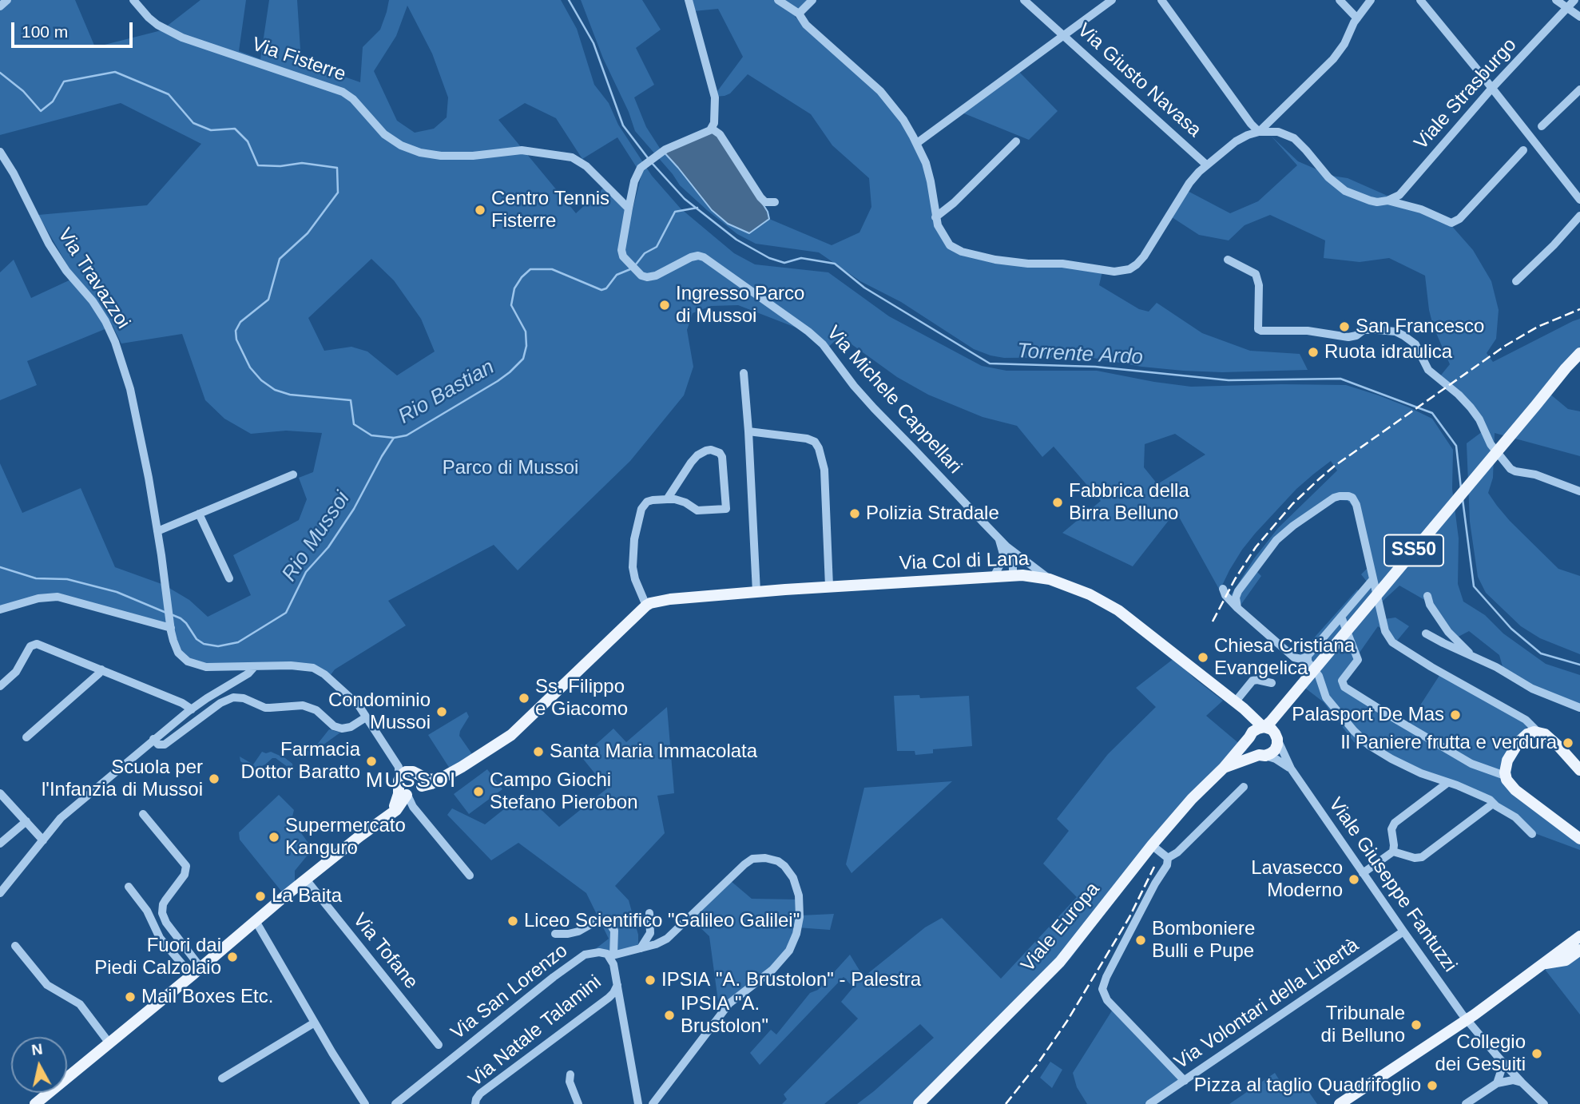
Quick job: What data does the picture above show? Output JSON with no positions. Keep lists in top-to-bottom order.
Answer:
{
  "streets": {
    "main road": ["SS50", "Via Col di Lana", "Viale Europa"],
    "street": [
      "Via Fisterre",
      "Via Giusto Navasa",
      "Viale Strasburgo",
      "Via Travazzoi",
      "Via Michele Cappellari",
      "Viale Giuseppe Fantuzzi",
      "Via Tofane",
      "Via San Lorenzo",
      "Via Volontari della Libertà",
      "Via Natale Talamini"
    ]
  },
  "crossings": [
    ["Via Fisterre", "Via Michele Cappellari"],
    ["Via Michele Cappellari", "Via Col di Lana"],
    ["Viale Giuseppe Fantuzzi", "Viale Europa"],
    ["Viale Giuseppe Fantuzzi", "Via Volontari della Libertà"]
  ],
  "districts": ["MUSSOI"],
  "water": ["Torrente Ardo", "Rio Bastian", "Rio Mussoi"],
  "parks": ["Parco di Mussoi"],
  "places": [
    "Centro Tennis Fisterre",
    "Ingresso Parco di Mussoi",
    "San Francesco",
    "Ruota idraulica",
    "Fabbrica della Birra Belluno",
    "Polizia Stradale",
    "Chiesa Cristiana Evangelica",
    "Ss. Filippo e Giacomo",
    "Condominio Mussoi",
    "Palasport De Mas",
    "Il Paniere frutta e verdura",
    "Santa Maria Immacolata",
    "Farmacia Dottor Baratto",
    "Scuola per l'Infanzia di Mussoi",
    "Campo Giochi Stefano Pierobon",
    "Supermercato Kanguro",
    "Lavasecco Moderno",
    "La Baita",
    "Liceo Scientifico \"Galileo Galilei\"",
    "Bomboniere Bulli e Pupe",
    "Fuori dai Piedi Calzolaio",
    "IPSIA \"A. Brustolon\" - Palestra",
    "Mail Boxes Etc.",
    "IPSIA \"A. Brustolon\"",
    "Tribunale di Belluno",
    "Collegio dei Gesuiti",
    "Pizza al taglio Quadrifoglio"
  ],
  "scale_bar": "100 m",
  "north": "top"
}
